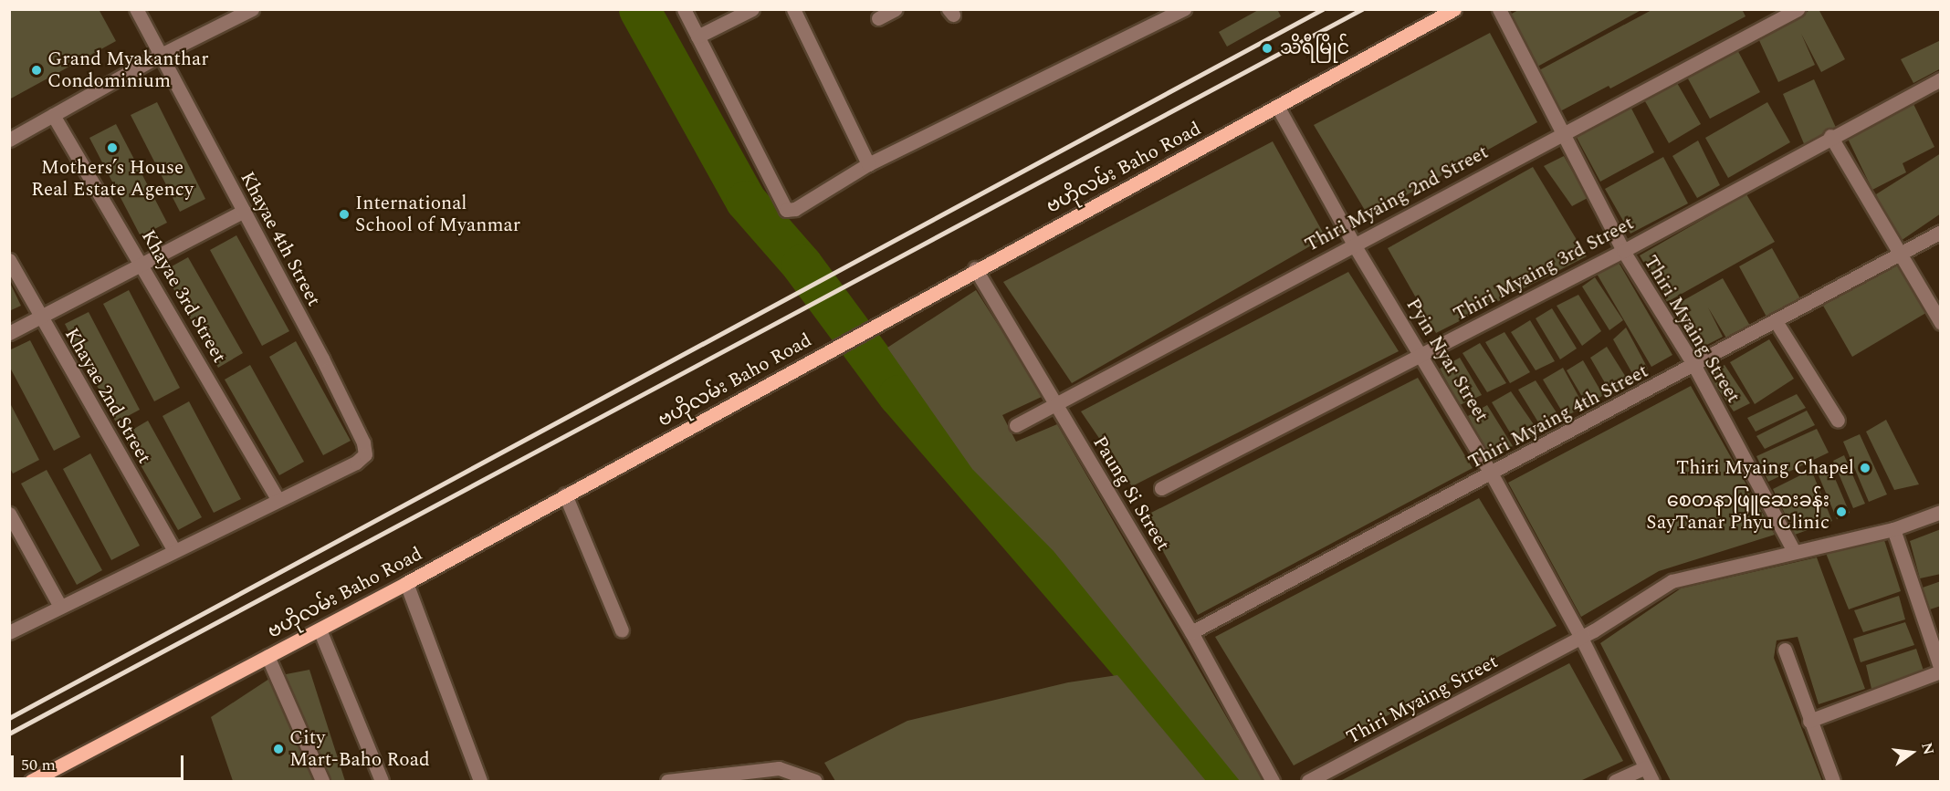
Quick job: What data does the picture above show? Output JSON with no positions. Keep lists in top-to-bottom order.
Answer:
{
  "streets": {
    "main road": ["ဗဟိုလမ်း Baho Road"],
    "street": [
      "Thiri Myaing 2nd Street",
      "Khayae 4th Street",
      "Thiri Myaing 3rd Street",
      "Khayae 3rd Street",
      "Thiri Myaing Street",
      "Pyin Nyar Street",
      "Khayae 2nd Street",
      "Thiri Myaing 4th Street",
      "Paung Si Street"
    ]
  },
  "crossings": [
    ["ဗဟိုလမ်း Baho Road", "Pyin Nyar Street"],
    ["ဗဟိုလမ်း Baho Road", "Paung Si Street"],
    ["Thiri Myaing 2nd Street", "Thiri Myaing Street"],
    ["Thiri Myaing 2nd Street", "Pyin Nyar Street"],
    ["Thiri Myaing 2nd Street", "Paung Si Street"],
    ["Khayae 4th Street", "Khayae 3rd Street"],
    ["Thiri Myaing 3rd Street", "Thiri Myaing Street"],
    ["Thiri Myaing 3rd Street", "Pyin Nyar Street"],
    ["Thiri Myaing Street", "Pyin Nyar Street"],
    ["Thiri Myaing Street", "Thiri Myaing 4th Street"],
    ["Pyin Nyar Street", "Thiri Myaing 4th Street"],
    ["Thiri Myaing 4th Street", "Paung Si Street"]
  ],
  "places": [
    "သိရီမြိုင်",
    "Grand Myakanthar Condominium",
    "Mothers’s House Real Estate Agency",
    "International School of Myanmar",
    "Thiri Myaing Chapel",
    "စေတနာဖြူဆေးခန်း SayTanar Phyu Clinic",
    "City Mart-Baho Road"
  ],
  "scale_bar": "50 m",
  "north": "right"
}
